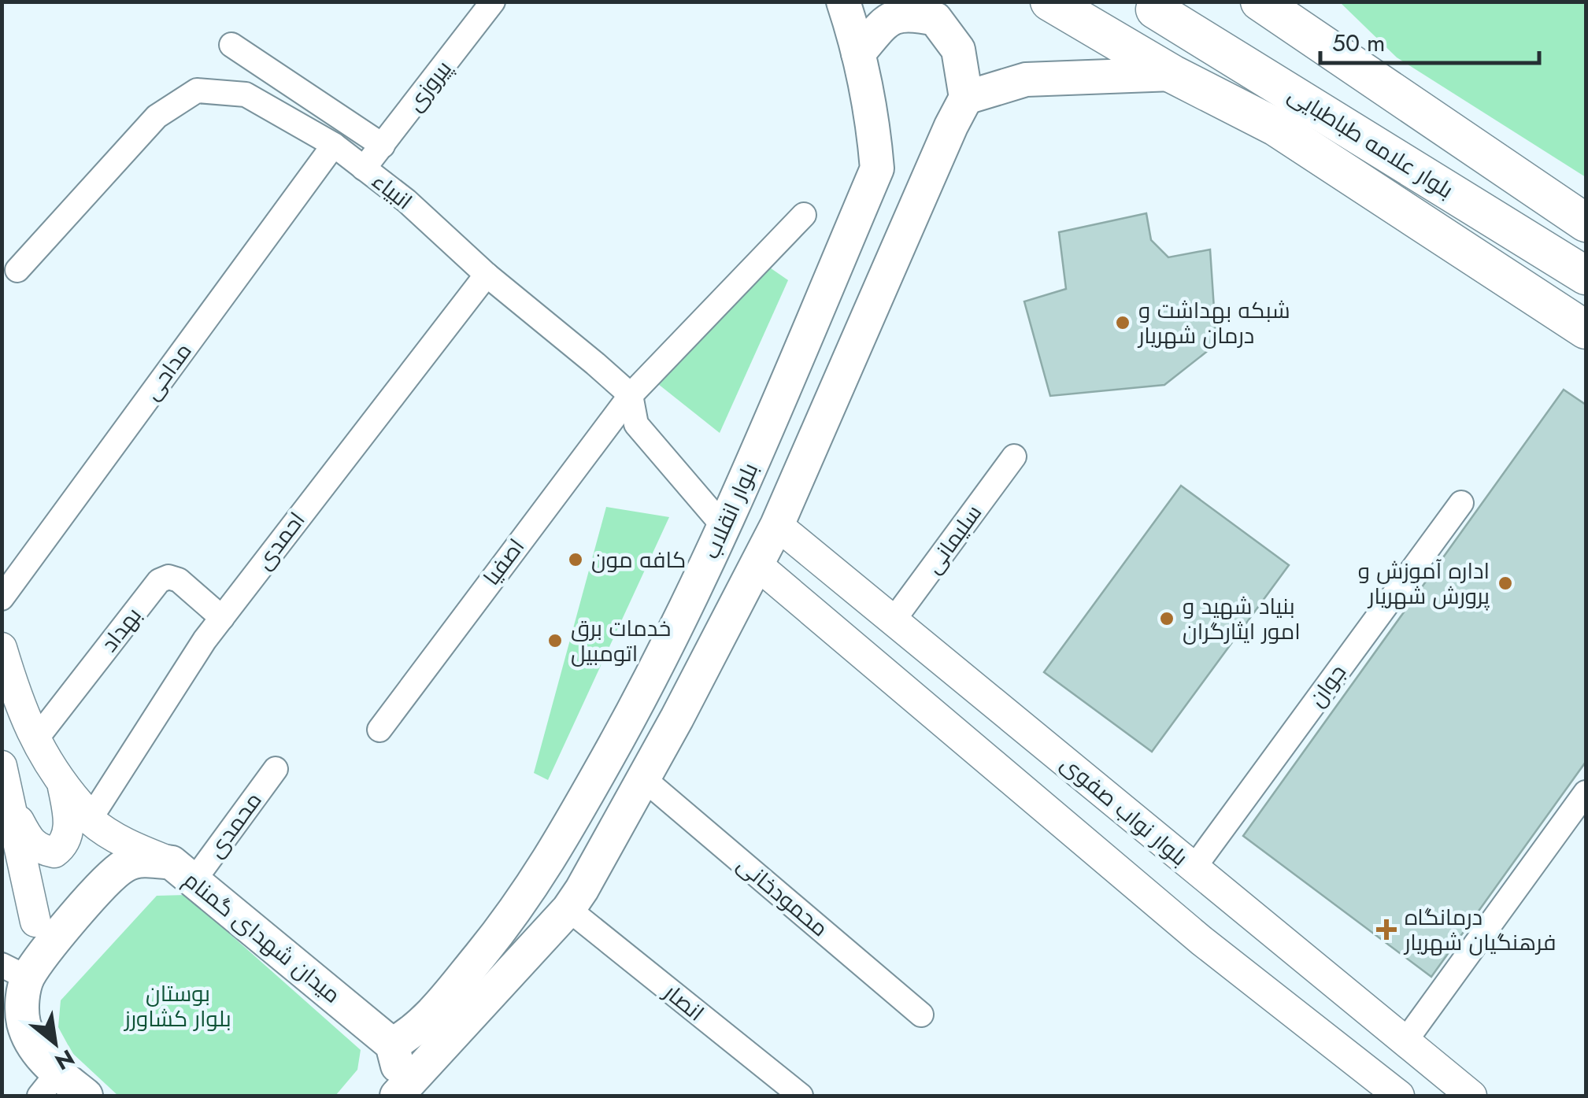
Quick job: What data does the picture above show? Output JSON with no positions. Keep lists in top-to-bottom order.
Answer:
{
  "streets": {
    "main road": ["بلوار علامه طباطبایی", "بلوار انقلاب", "میدان شهدای گمنام"],
    "street": [
      "پیروزی",
      "انبیاء",
      "مداحی",
      "سلیمانی",
      "احمدی",
      "اصفیا",
      "بهداد",
      "جوان",
      "بلوار نواب صفوی",
      "محمدی",
      "محمودخانی",
      "انصار"
    ]
  },
  "crossings": [
    ["پیروزی", "انبیاء"],
    ["انبیاء", "مداحی"],
    ["انبیاء", "احمدی"],
    ["انبیاء", "اصفیا"],
    ["بلوار انقلاب", "بلوار نواب صفوی"],
    ["بلوار انقلاب", "محمودخانی"],
    ["بلوار انقلاب", "میدان شهدای گمنام"],
    ["بلوار انقلاب", "انصار"],
    ["سلیمانی", "بلوار نواب صفوی"],
    ["احمدی", "بهداد"],
    ["جوان", "بلوار نواب صفوی"],
    ["محمدی", "میدان شهدای گمنام"]
  ],
  "parks": ["بوستان بلوار کشاورز"],
  "places": {
    "other": [
      "شبکه بهداشت و درمان شهریار",
      "کافه مون",
      "اداره آموزش و پرورش شهریار",
      "بنیاد شهید و امور ایثارگران",
      "خدمات برق اتومبیل"
    ],
    "health": ["درمانگاه فرهنگیان شهریار"]
  },
  "scale_bar": "50 m",
  "north": "bottom right"
}
